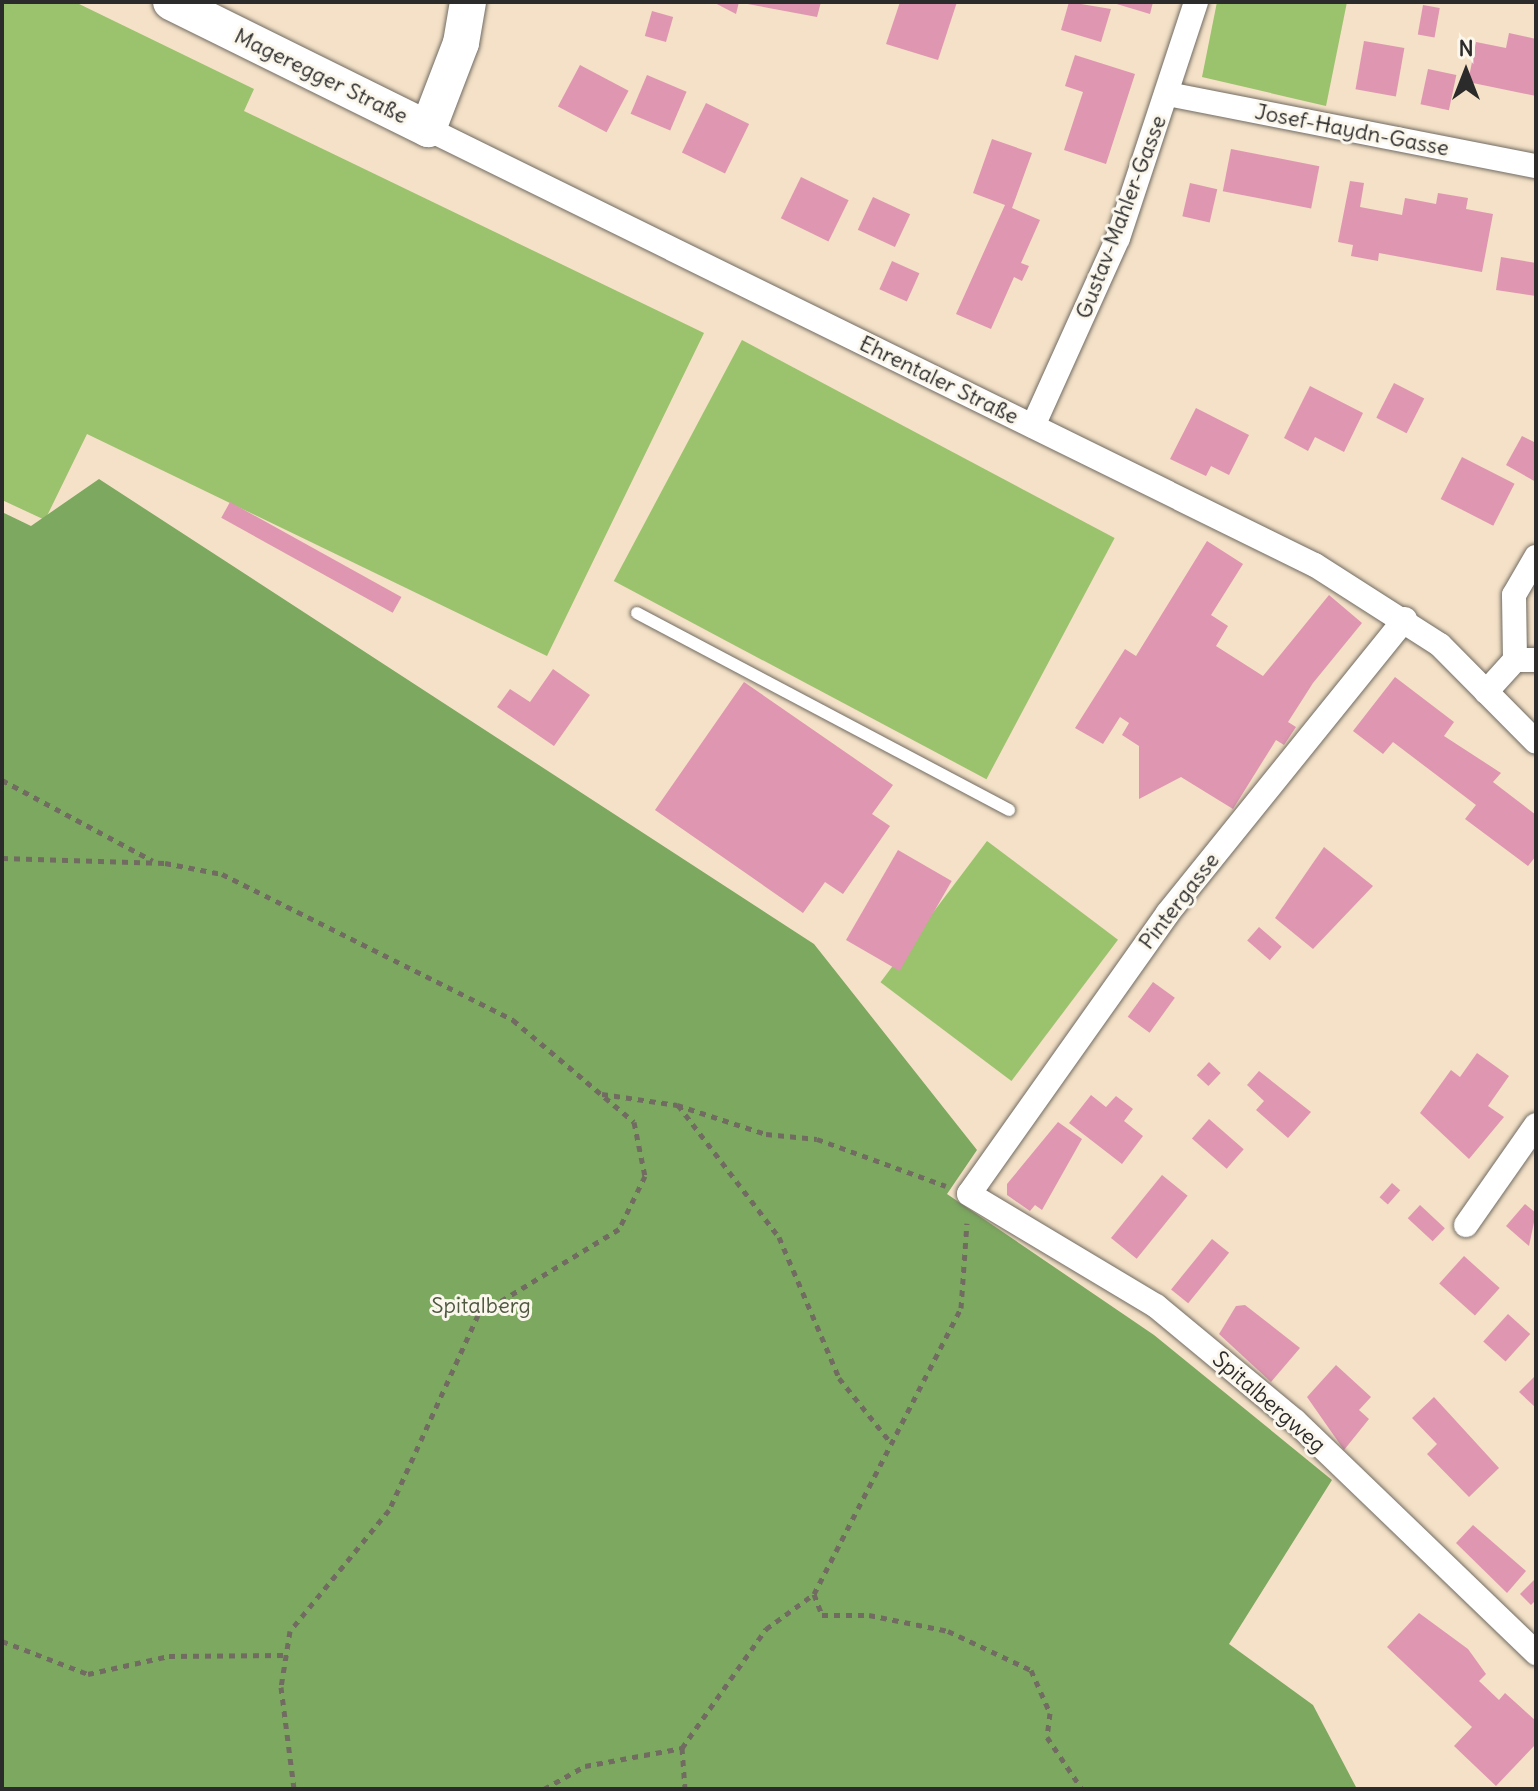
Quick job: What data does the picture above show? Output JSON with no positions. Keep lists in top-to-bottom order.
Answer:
{
  "streets": {
    "street": [
      "Mageregger Straße",
      "Josef-Haydn-Gasse",
      "Gustav-Mahler-Gasse",
      "Ehrentaler Straße",
      "Pintergasse",
      "Spitalbergweg"
    ]
  },
  "crossings": [
    ["Mageregger Straße", "Ehrentaler Straße"],
    ["Josef-Haydn-Gasse", "Gustav-Mahler-Gasse"],
    ["Gustav-Mahler-Gasse", "Ehrentaler Straße"],
    ["Ehrentaler Straße", "Pintergasse"],
    ["Pintergasse", "Spitalbergweg"]
  ],
  "parks": ["Spitalberg"],
  "north": "top"
}
